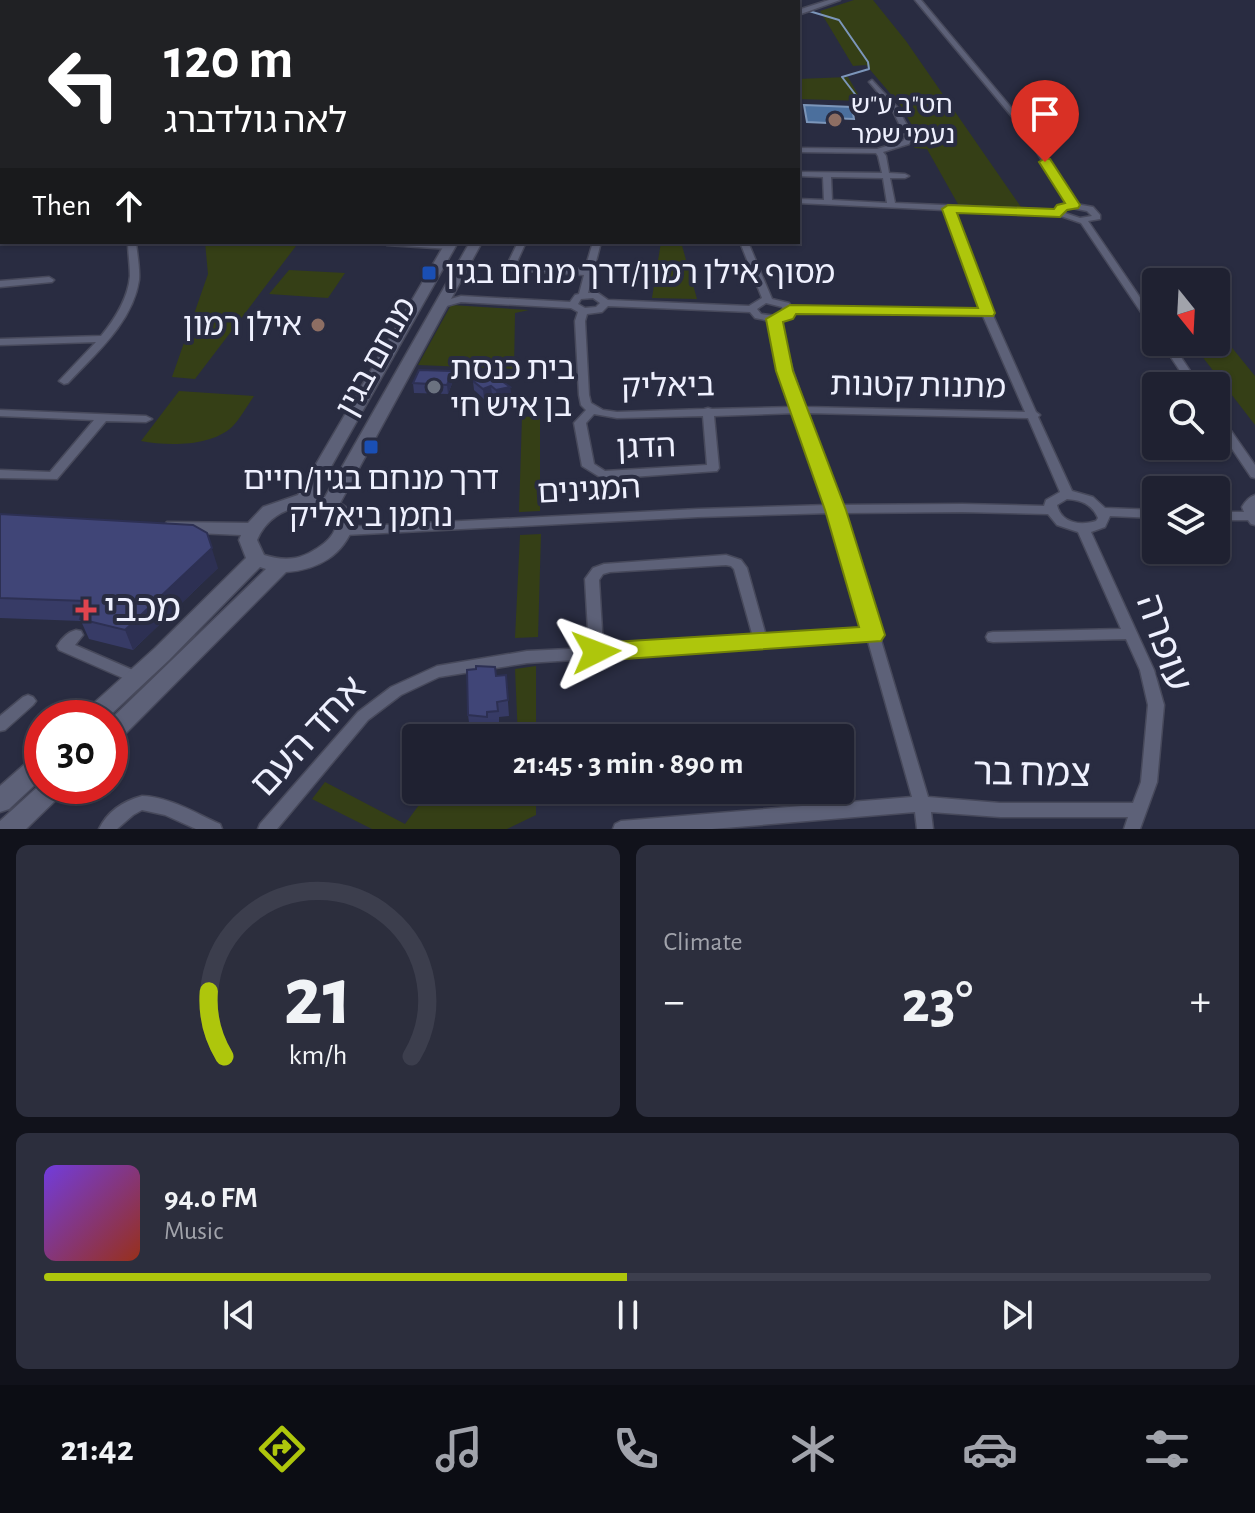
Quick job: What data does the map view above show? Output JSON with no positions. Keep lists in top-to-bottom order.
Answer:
{
  "streets": {
    "main road": ["מנחם בגין"],
    "street": [
      "ביאליק",
      "מתנות קטנות",
      "הדגן",
      "המגינים",
      "עופרה",
      "אחד העם",
      "צמח בר"
    ]
  },
  "crossings": [
    ["מנחם בגין", "המגינים"],
    ["ביאליק", "מתנות קטנות"],
    ["ביאליק", "הדגן"],
    ["עופרה", "צמח בר"]
  ],
  "places": {
    "other": ["חט\"ב ע\"ש נעמי שמר", "אילן רמון", "בית כנסת בן איש חי"],
    "transit": ["מסוף אילן רמון/דרך מנחם בגין", "דרך מנחם בגין/חיים נחמן ביאליק"],
    "health": ["מכבי"]
  },
  "north": "bottom",
  "page": {
    "turn": ["120 m", "לאה גולדברג"],
    "then": "Then",
    "limit": "30",
    "trip": "21:45 · 3 min · 890 m",
    "tile": "Climate",
    "heat": ["−", "23°", "+"],
    "song": ["94.0 FM", "Music"],
    "tabs": "21:42",
    "gauge": ["21", "km/h"]
  }
}
